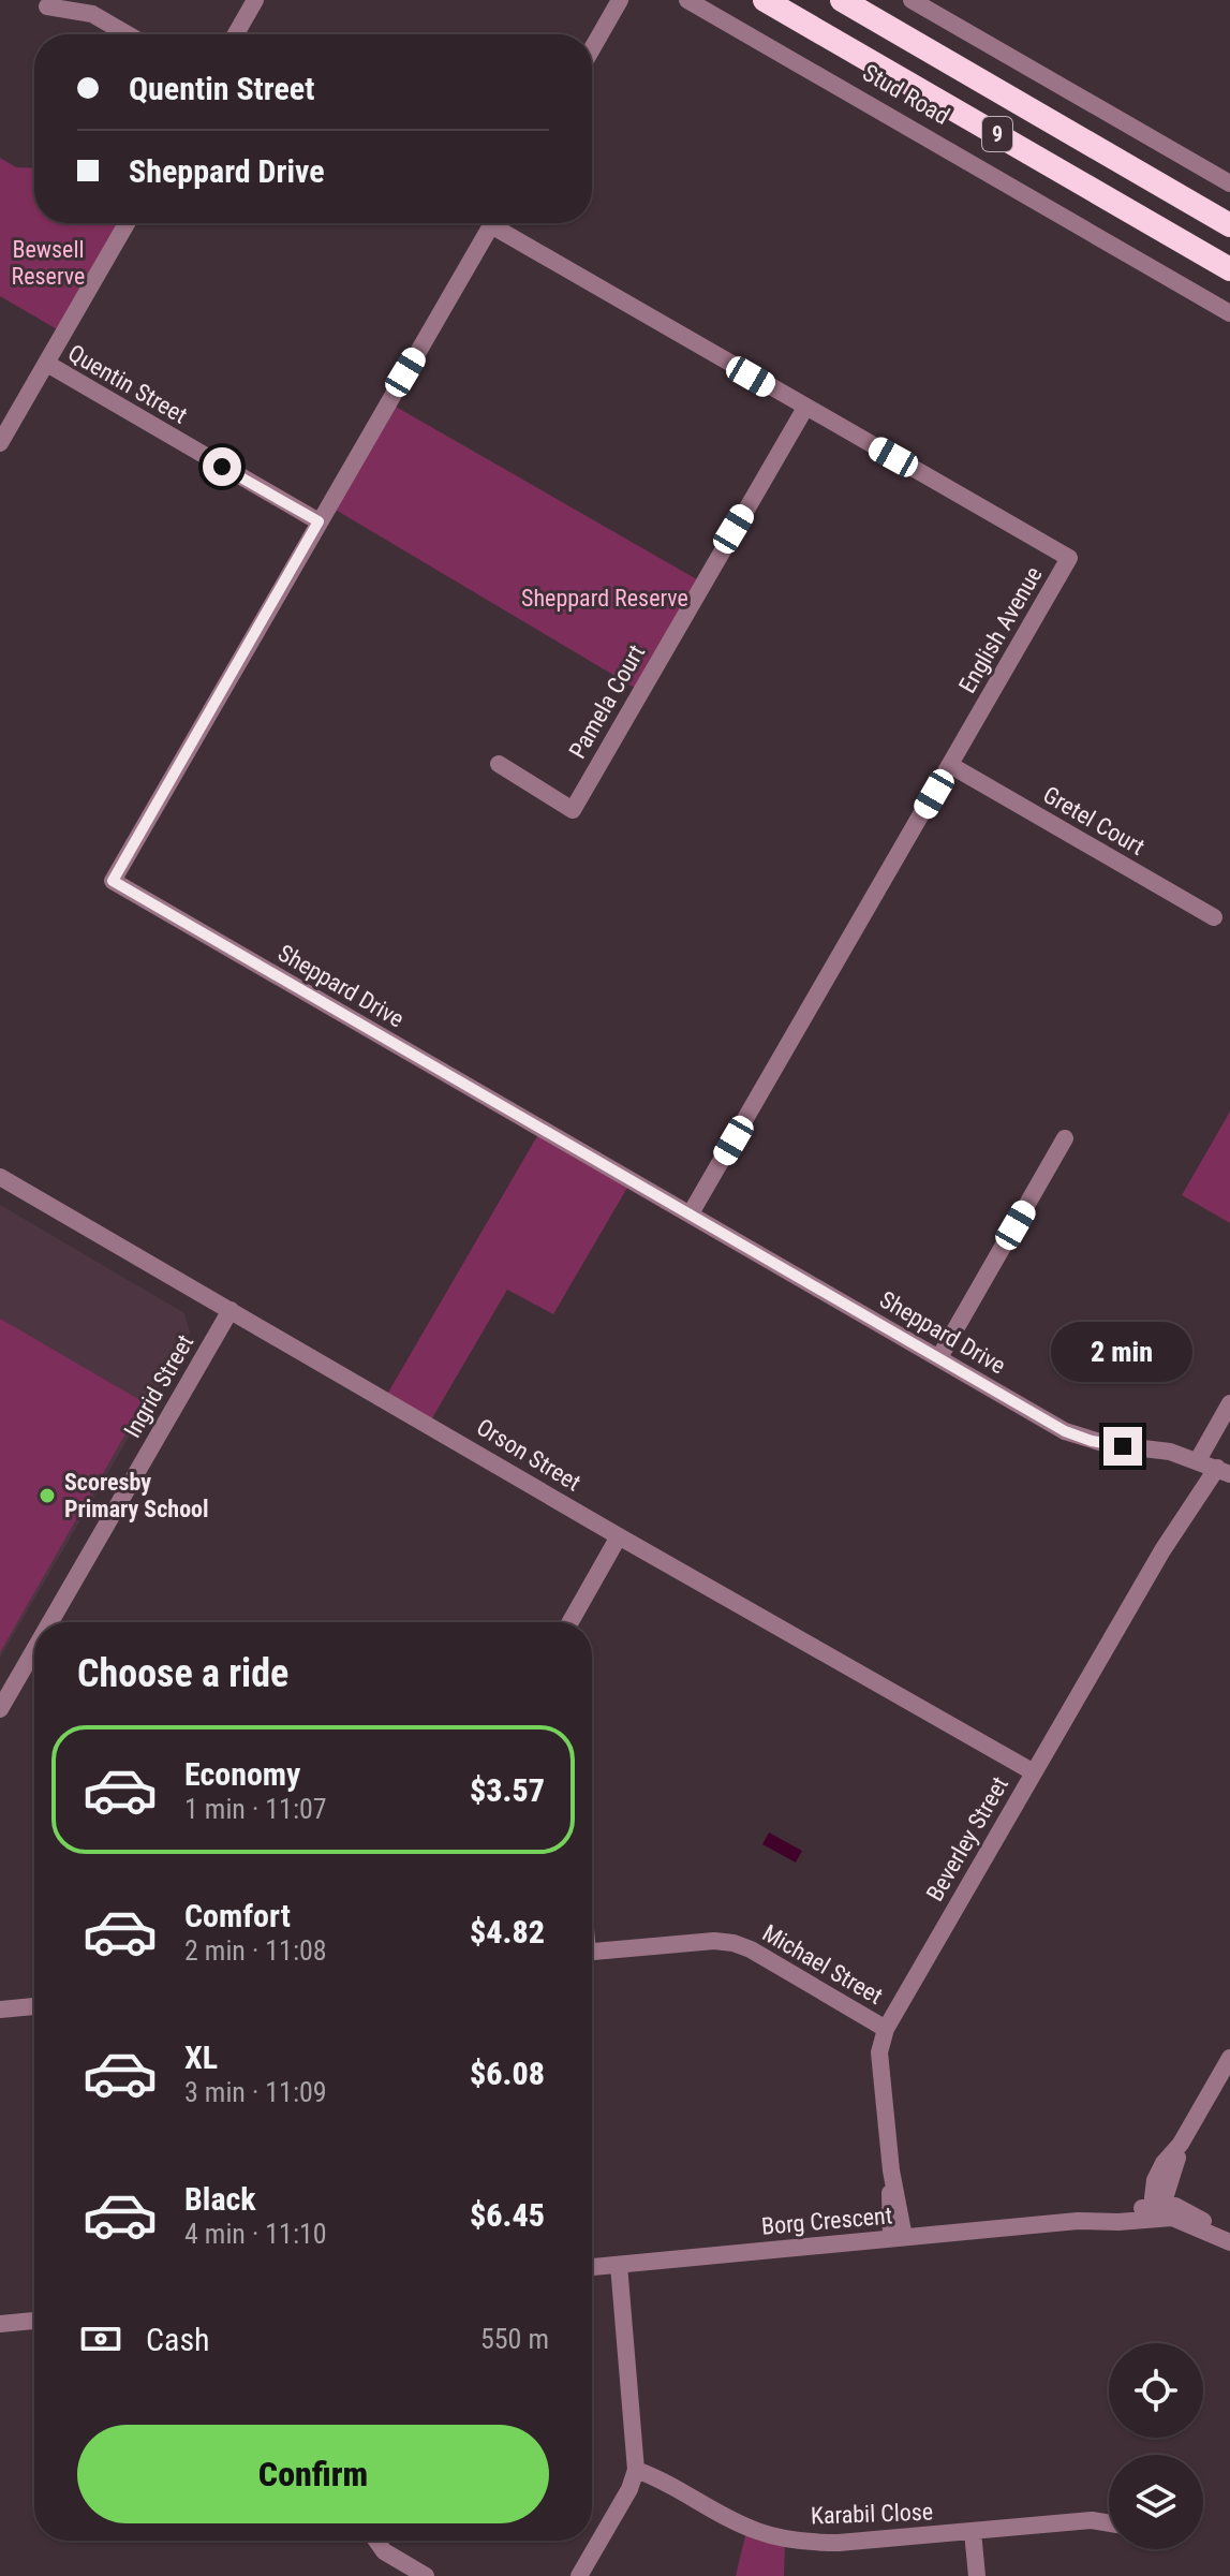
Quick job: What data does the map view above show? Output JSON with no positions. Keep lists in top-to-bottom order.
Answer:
{
  "streets": {
    "highway": ["Stud Road", "9"],
    "street": [
      "Quentin Street",
      "English Avenue",
      "Pamela Court",
      "Gretel Court",
      "Sheppard Drive",
      "Ingrid Street",
      "Orson Street",
      "Beverley Street",
      "Michael Street",
      "Borg Crescent",
      "Karabil Close"
    ]
  },
  "crossings": [
    ["Quentin Street", "Sheppard Drive"],
    ["English Avenue", "Pamela Court"],
    ["English Avenue", "Gretel Court"],
    ["English Avenue", "Sheppard Drive"],
    ["Sheppard Drive", "Beverley Street"],
    ["Ingrid Street", "Orson Street"],
    ["Orson Street", "Beverley Street"],
    ["Beverley Street", "Michael Street"],
    ["Beverley Street", "Borg Crescent"]
  ],
  "parks": ["Bewsell Reserve", "Sheppard Reserve"],
  "places": ["Scoresby Primary School"],
  "page": {
    "banner": ["Quentin Street", "Sheppard Drive"],
    "bubble": "2 min",
    "heading": "Choose a ride",
    "list": [
      {
        "name": "Economy",
        "note": "1 min · 11:07",
        "value": "$3.57"
      },
      {
        "name": "Comfort",
        "note": "2 min · 11:08",
        "value": "$4.82"
      },
      {
        "name": "XL",
        "note": "3 min · 11:09",
        "value": "$6.08"
      },
      {
        "name": "Black",
        "note": "4 min · 11:10",
        "value": "$6.45"
      }
    ],
    "pay": ["Cash", "550 m"],
    "buttons": "Confirm"
  }
}
